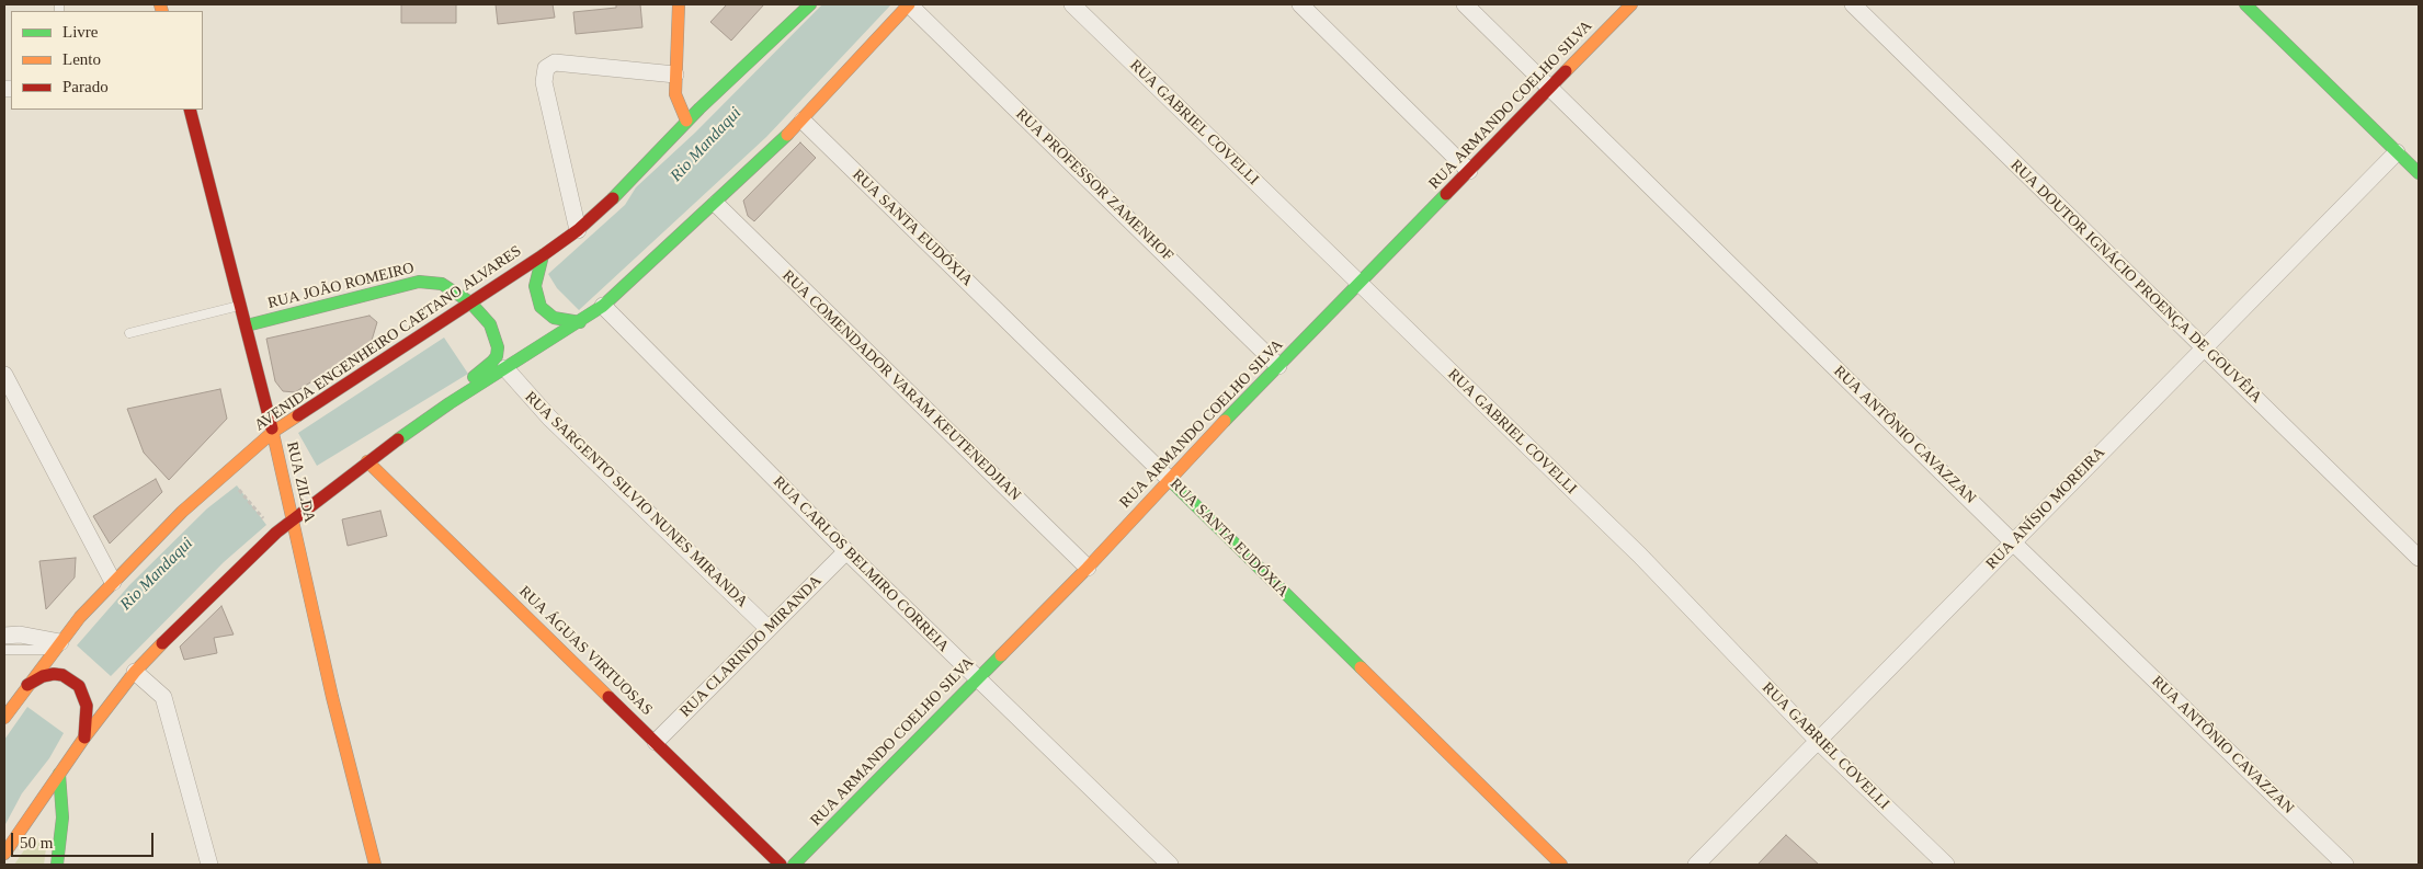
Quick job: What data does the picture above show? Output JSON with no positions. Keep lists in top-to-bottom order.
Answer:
{
  "streets": {
    "main road": [
      "RUA ARMANDO COELHO SILVA",
      "RUA SANTA EUDÓXIA",
      "RUA JOÃO ROMEIRO",
      "AVENIDA ENGENHEIRO CAETANO ALVARES",
      "RUA ZILDA",
      "RUA ÁGUAS VIRTUOSAS"
    ],
    "street": [
      "RUA GABRIEL COVELLI",
      "RUA PROFESSOR ZAMENHOF",
      "RUA DOUTOR IGNÁCIO PROENÇA DE GOUVÊIA",
      "RUA COMENDADOR VARAM KEUTENEDJIAN",
      "RUA ANTÔNIO CAVAZZAN",
      "RUA SARGENTO SILVIO NUNES MIRANDA",
      "RUA ANÍSIO MOREIRA",
      "RUA CARLOS BELMIRO CORREIA",
      "RUA CLARINDO MIRANDA"
    ]
  },
  "crossings": [
    ["RUA ARMANDO COELHO SILVA", "RUA GABRIEL COVELLI"],
    ["RUA ARMANDO COELHO SILVA", "RUA PROFESSOR ZAMENHOF"],
    ["RUA ARMANDO COELHO SILVA", "RUA SANTA EUDÓXIA"],
    ["RUA ARMANDO COELHO SILVA", "RUA COMENDADOR VARAM KEUTENEDJIAN"],
    ["RUA ARMANDO COELHO SILVA", "RUA ANTÔNIO CAVAZZAN"],
    ["RUA ARMANDO COELHO SILVA", "RUA CARLOS BELMIRO CORREIA"],
    ["RUA GABRIEL COVELLI", "RUA ANÍSIO MOREIRA"],
    ["RUA DOUTOR IGNÁCIO PROENÇA DE GOUVÊIA", "RUA ANÍSIO MOREIRA"],
    ["RUA JOÃO ROMEIRO", "AVENIDA ENGENHEIRO CAETANO ALVARES"],
    ["RUA JOÃO ROMEIRO", "RUA ZILDA"],
    ["AVENIDA ENGENHEIRO CAETANO ALVARES", "RUA ZILDA"],
    ["RUA ANTÔNIO CAVAZZAN", "RUA ANÍSIO MOREIRA"],
    ["RUA SARGENTO SILVIO NUNES MIRANDA", "RUA CLARINDO MIRANDA"],
    ["RUA CARLOS BELMIRO CORREIA", "RUA CLARINDO MIRANDA"],
    ["RUA CLARINDO MIRANDA", "RUA ÁGUAS VIRTUOSAS"]
  ],
  "water": ["Rio Mandaqui"],
  "legend": ["Livre", "Lento", "Parado"],
  "scale_bar": "50 m"
}
